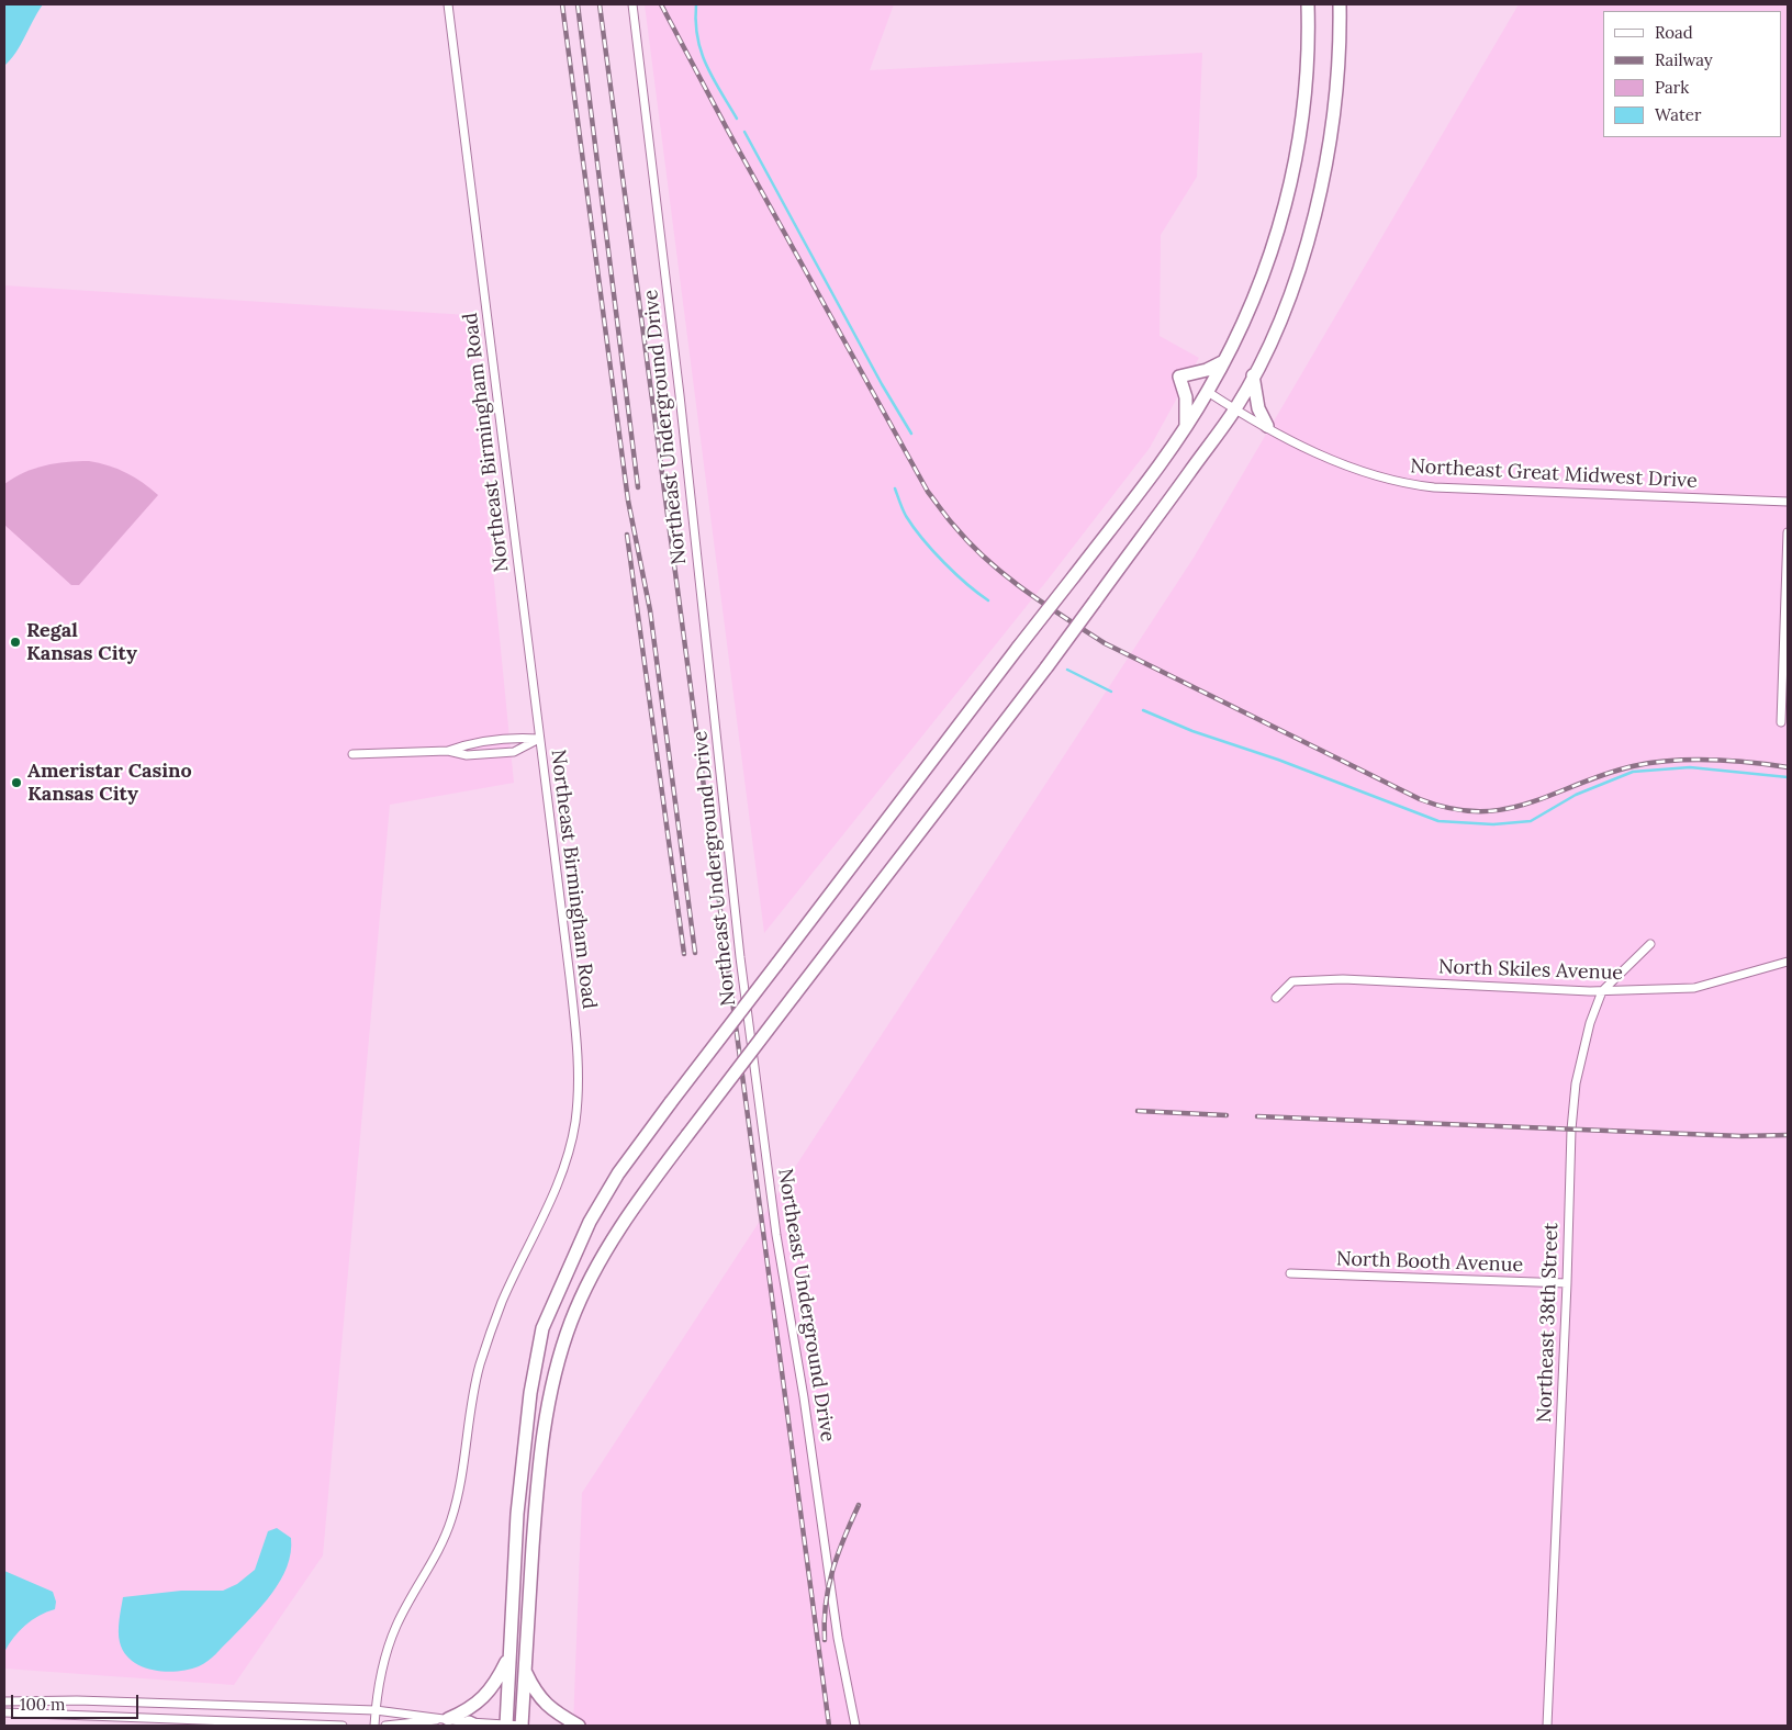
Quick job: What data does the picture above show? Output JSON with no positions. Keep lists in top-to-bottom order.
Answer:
{
  "streets": {
    "street": [
      "Northeast Underground Drive",
      "Northeast Birmingham Road",
      "Northeast Great Midwest Drive",
      "North Skiles Avenue",
      "North Booth Avenue",
      "Northeast 38th Street"
    ]
  },
  "crossings": [
    ["North Skiles Avenue", "Northeast 38th Street"],
    ["North Booth Avenue", "Northeast 38th Street"]
  ],
  "places": ["Regal Kansas City", "Ameristar Casino Kansas City"],
  "legend": [
    "Road",
    "Railway",
    "Park",
    "Water"
  ],
  "scale_bar": "100 m"
}
